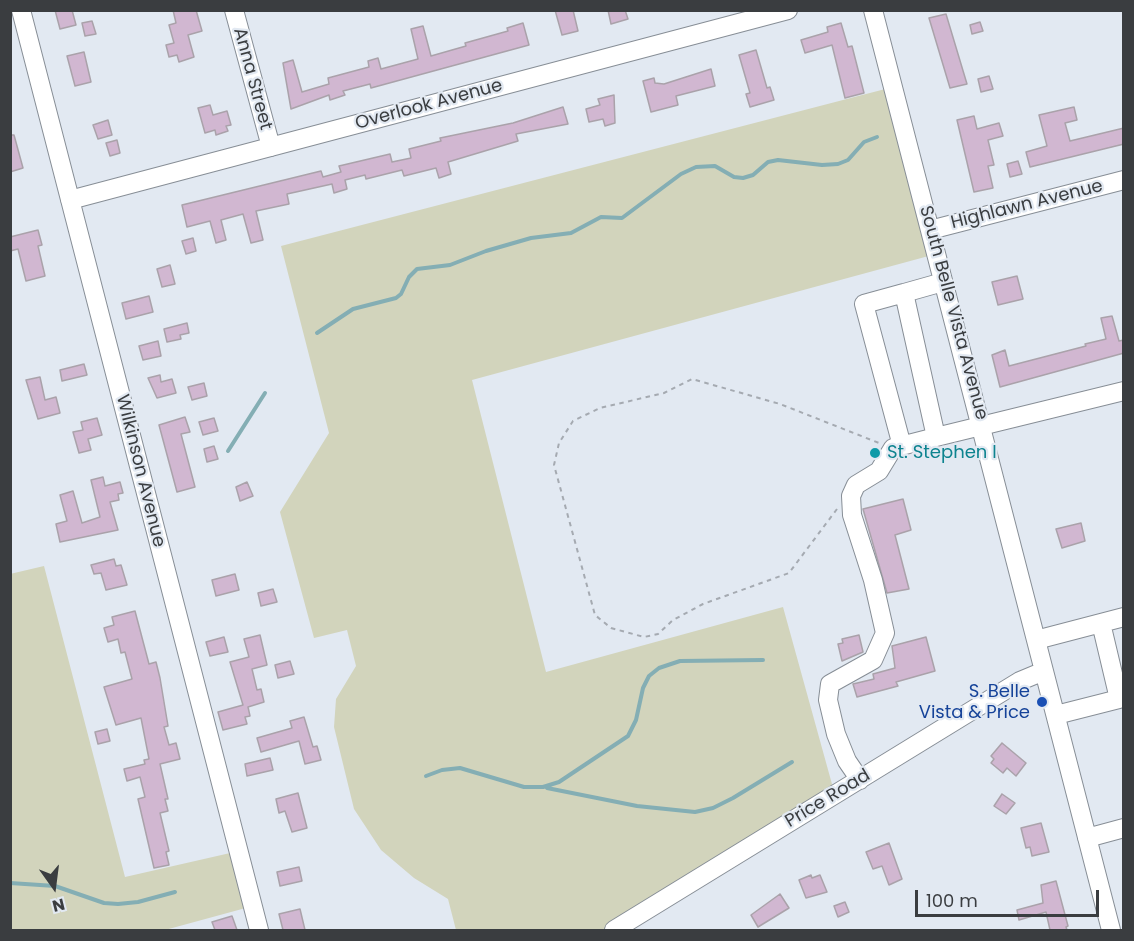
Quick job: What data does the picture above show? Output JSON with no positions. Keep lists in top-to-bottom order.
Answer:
{
  "streets": {
    "street": [
      "Anna Street",
      "Overlook Avenue",
      "Highlawn Avenue",
      "South Belle Vista Avenue",
      "Wilkinson Avenue",
      "Price Road"
    ]
  },
  "crossings": [
    ["Anna Street", "Overlook Avenue"],
    ["Overlook Avenue", "Wilkinson Avenue"],
    ["Highlawn Avenue", "South Belle Vista Avenue"],
    ["South Belle Vista Avenue", "Price Road"]
  ],
  "places": ["St. Stephen I", "S. Belle Vista & Price"],
  "scale_bar": "100 m",
  "north": "bottom"
}
